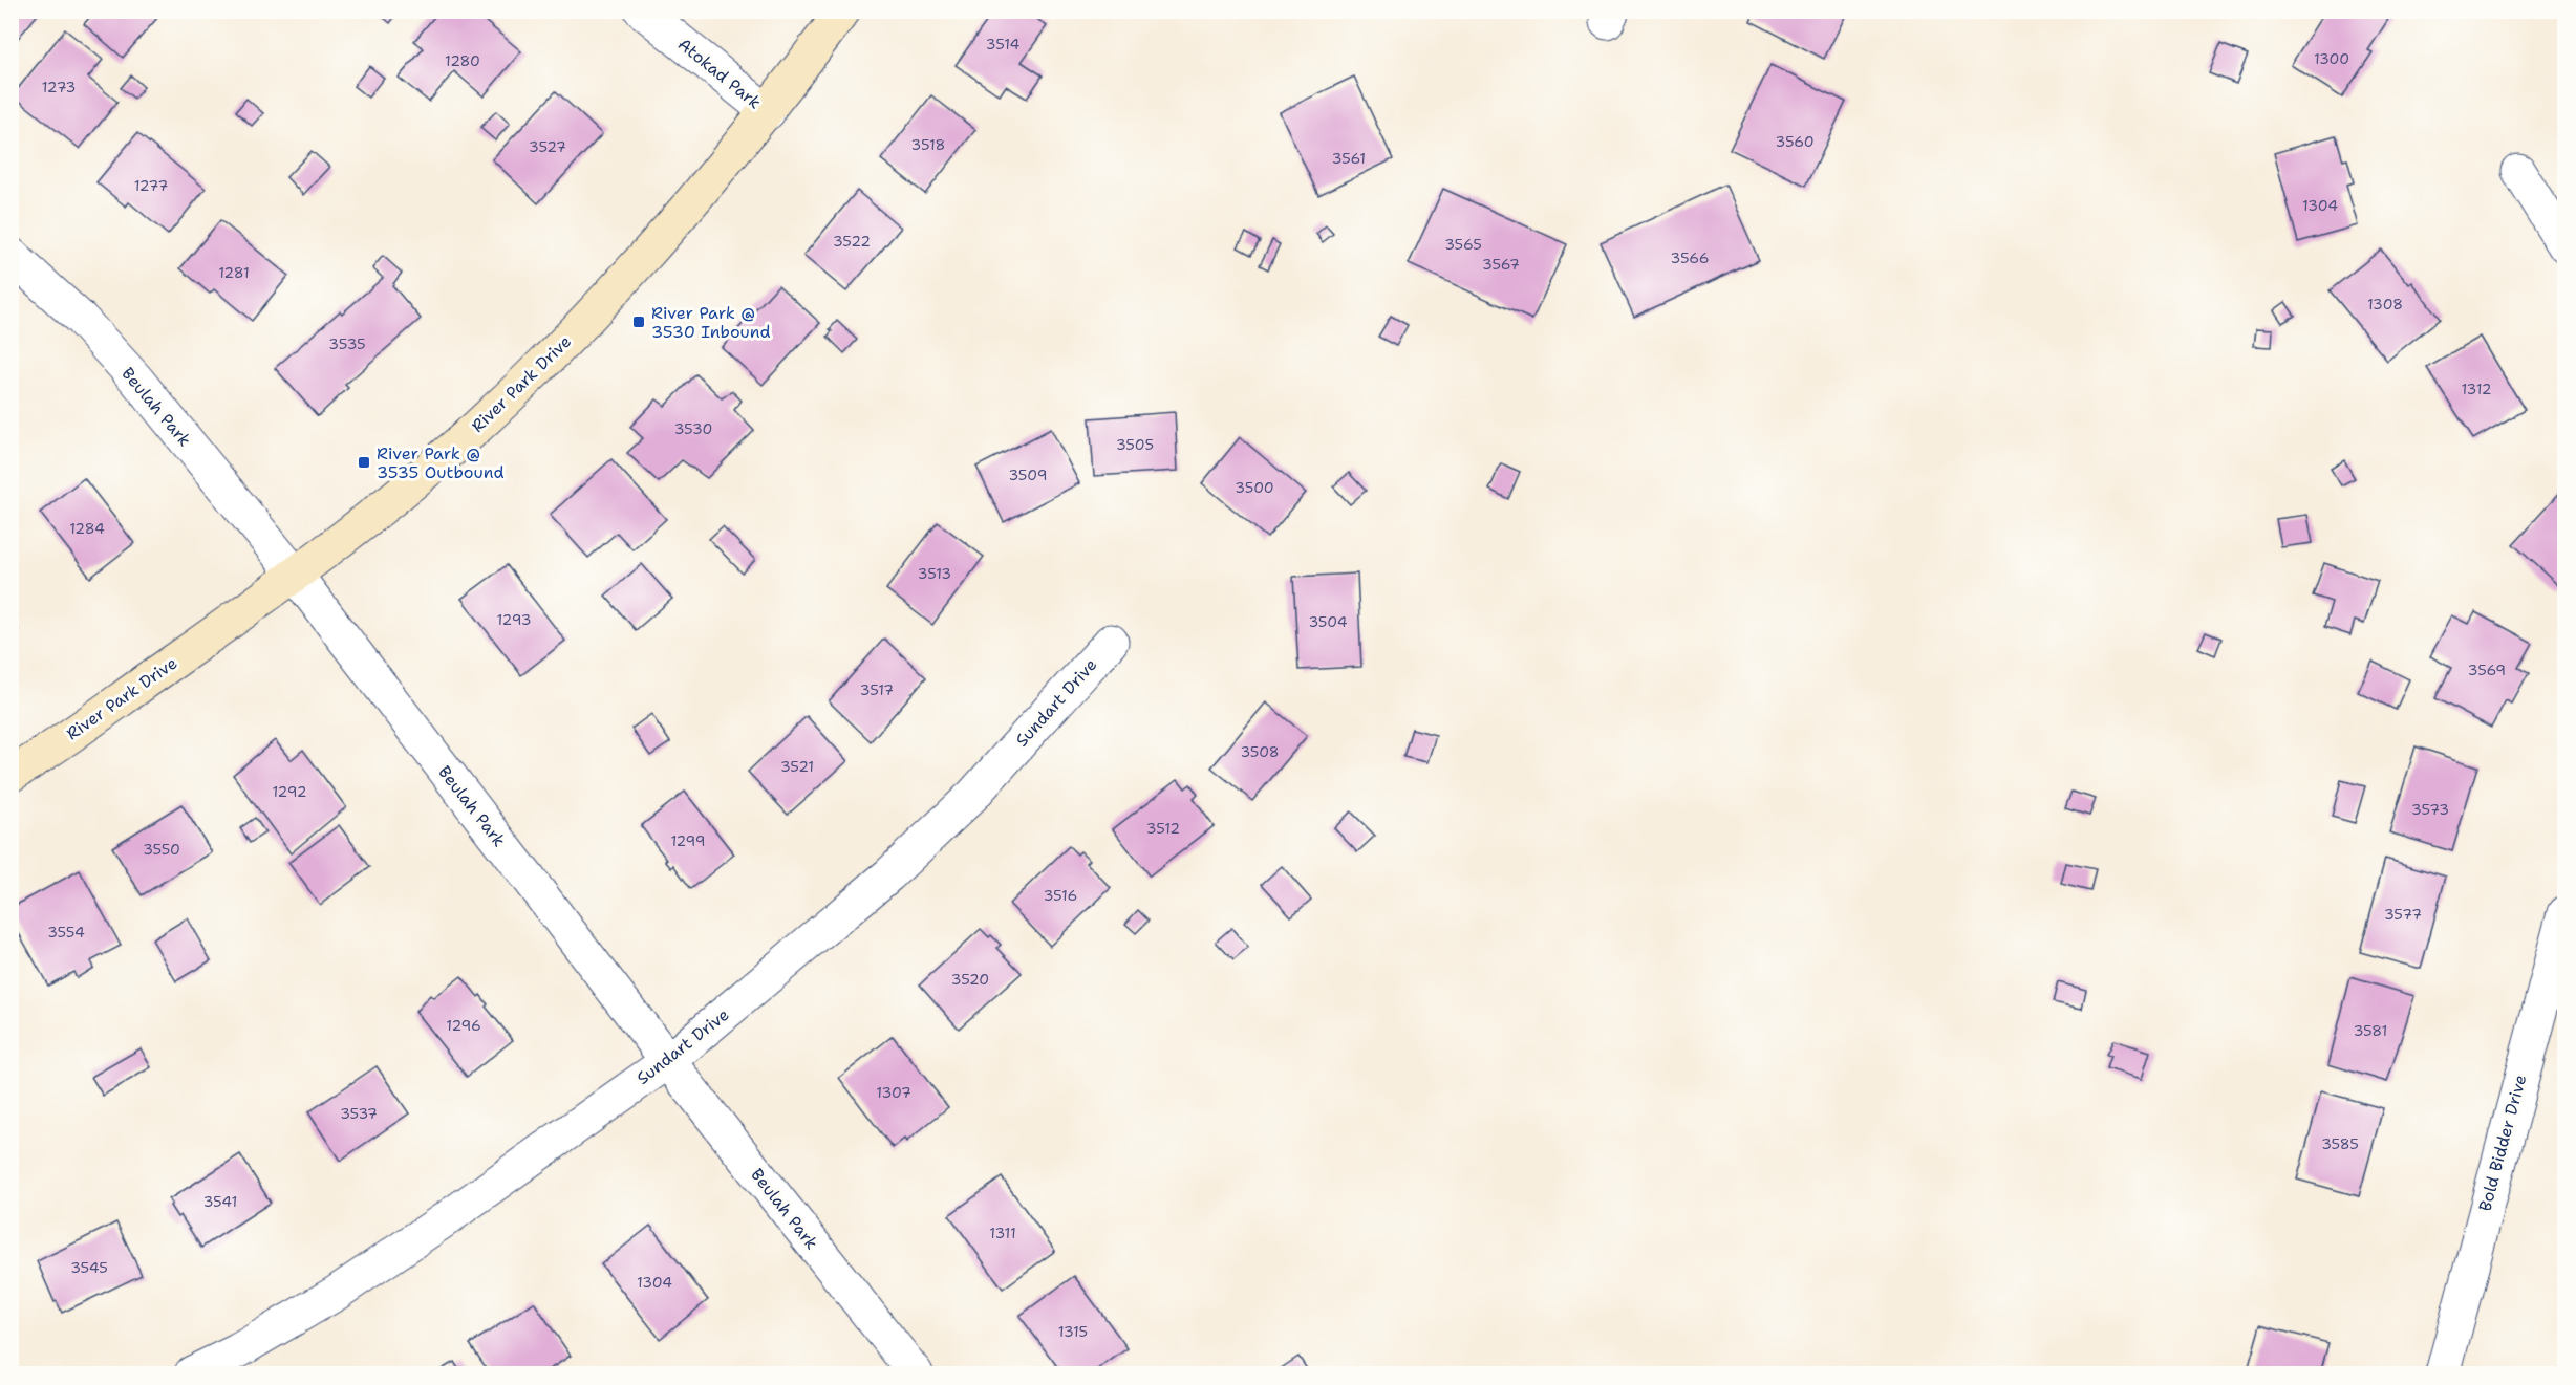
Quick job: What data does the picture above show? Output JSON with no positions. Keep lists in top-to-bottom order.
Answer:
{
  "streets": {
    "street": [
      "Atokad Park",
      "River Park Drive",
      "Beulah Park",
      "Sundart Drive",
      "Bold Bidder Drive"
    ]
  },
  "crossings": [
    ["Atokad Park", "River Park Drive"],
    ["River Park Drive", "Beulah Park"],
    ["Beulah Park", "Sundart Drive"]
  ],
  "places": {
    "transit": ["River Park @ 3530 Inbound", "River Park @ 3535 Outbound"]
  },
  "house_numbers": [
    "3514",
    "1300",
    "1280",
    "1273",
    "3560",
    "3518",
    "3527",
    "3561",
    "1277",
    "1304",
    "3522",
    "3565",
    "3566",
    "3567",
    "1281",
    "1308",
    "3535",
    "1312",
    "3530",
    "3505",
    "3509",
    "3500",
    "1284",
    "3513",
    "1293",
    "3504",
    "3569",
    "3517",
    "3508",
    "3521",
    "1292",
    "3573",
    "3512",
    "1299",
    "3550",
    "3516",
    "3577",
    "3554",
    "3520",
    "1296",
    "3581",
    "1307",
    "3537",
    "3585",
    "3541",
    "1311",
    "3545",
    "1304",
    "1315"
  ]
}
